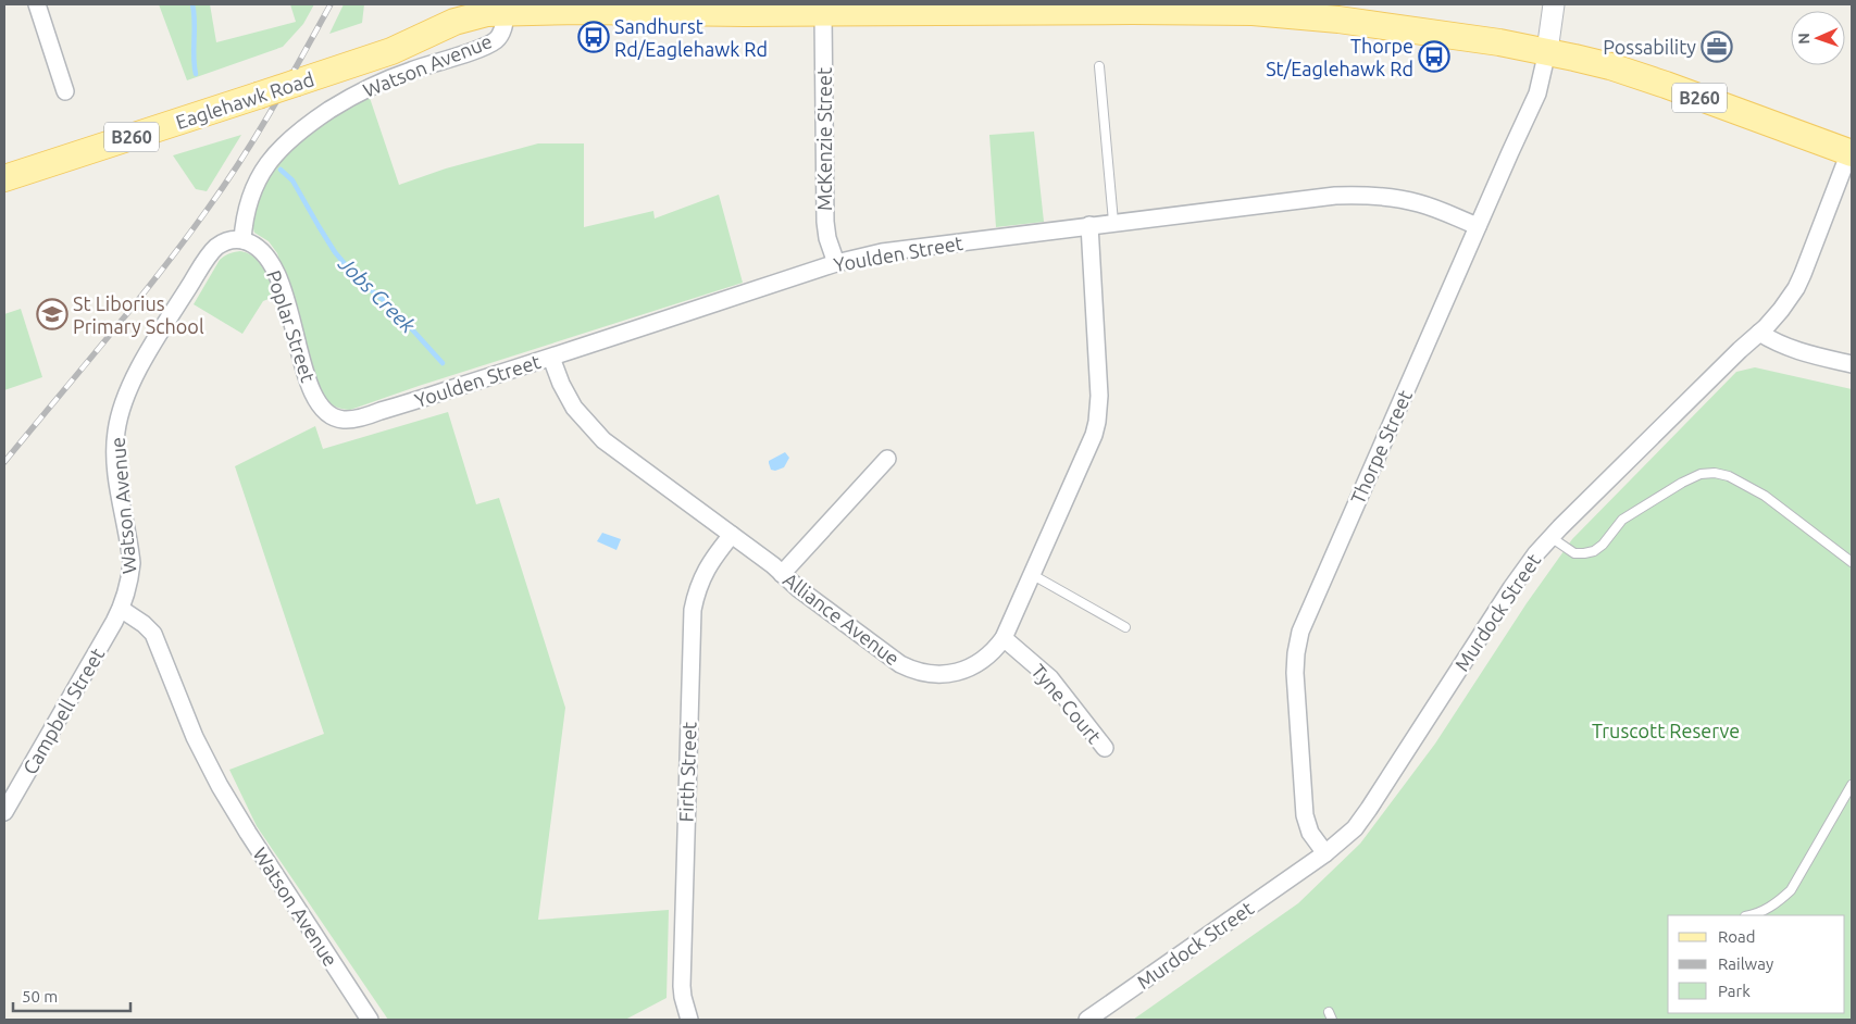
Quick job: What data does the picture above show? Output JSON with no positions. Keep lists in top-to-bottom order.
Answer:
{
  "streets": {
    "main road": ["B260", "Eaglehawk Road"],
    "street": [
      "Watson Avenue",
      "McKenzie Street",
      "Youlden Street",
      "Poplar Street",
      "Thorpe Street",
      "Murdock Street",
      "Alliance Avenue",
      "Tyne Court",
      "Campbell Street",
      "Firth Street"
    ]
  },
  "crossings": [
    ["Watson Avenue", "Eaglehawk Road"],
    ["Watson Avenue", "Poplar Street"],
    ["Watson Avenue", "Campbell Street"],
    ["Eaglehawk Road", "McKenzie Street"],
    ["Eaglehawk Road", "Thorpe Street"],
    ["Eaglehawk Road", "Murdock Street"],
    ["McKenzie Street", "Youlden Street"],
    ["Youlden Street", "Poplar Street"],
    ["Youlden Street", "Thorpe Street"],
    ["Youlden Street", "Alliance Avenue"],
    ["Thorpe Street", "Murdock Street"],
    ["Alliance Avenue", "Tyne Court"],
    ["Alliance Avenue", "Firth Street"]
  ],
  "water": ["Jobs Creek"],
  "parks": ["Truscott Reserve"],
  "places": {
    "bus stop": ["Sandhurst Rd/Eaglehawk Rd", "Thorpe St/Eaglehawk Rd"],
    "office": ["Possability"],
    "school or university": ["St Liborius Primary School"]
  },
  "legend": ["Road", "Railway", "Park"],
  "scale_bar": "50 m",
  "north": "left"
}
